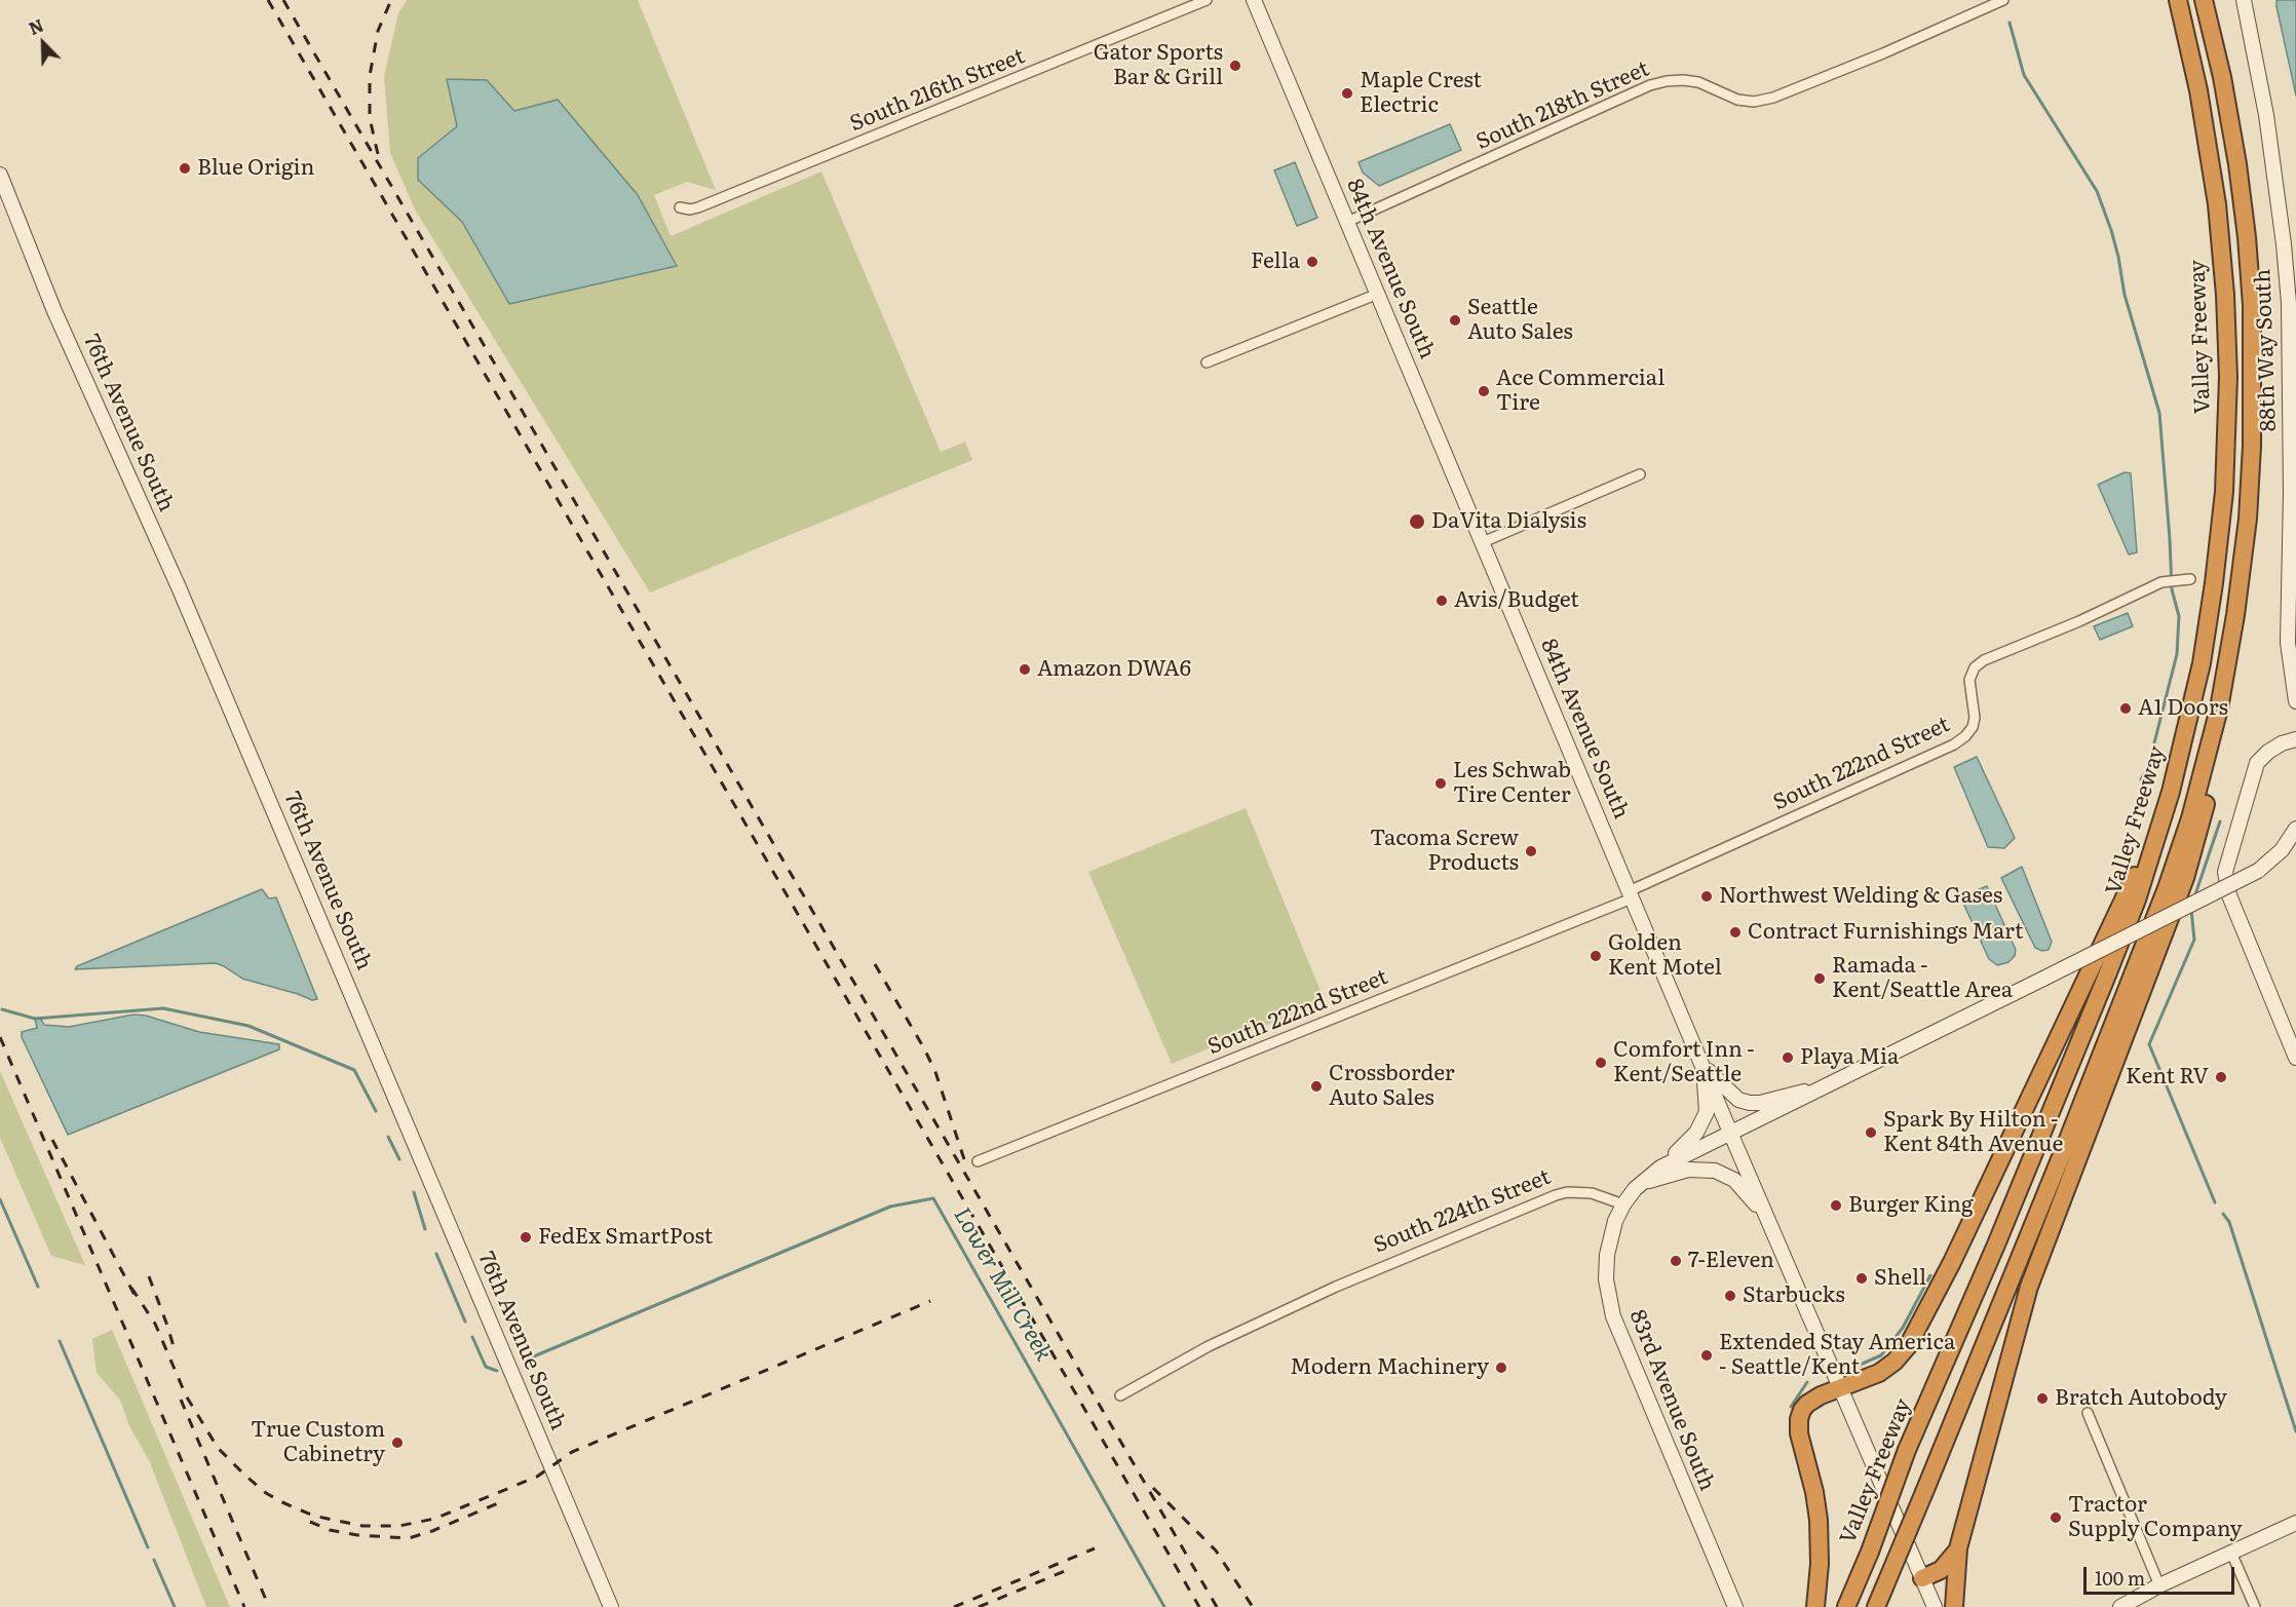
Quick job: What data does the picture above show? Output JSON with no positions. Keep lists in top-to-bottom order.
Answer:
{
  "streets": {
    "highway": ["Valley Freeway"],
    "street": [
      "South 216th Street",
      "South 218th Street",
      "84th Avenue South",
      "88th Way South",
      "76th Avenue South",
      "South 222nd Street",
      "South 224th Street",
      "83rd Avenue South"
    ]
  },
  "crossings": [
    ["South 218th Street", "84th Avenue South"],
    ["84th Avenue South", "South 222nd Street"],
    ["South 224th Street", "83rd Avenue South"]
  ],
  "water": ["Lower Mill Creek"],
  "places": [
    "Gator Sports Bar & Grill",
    "Maple Crest Electric",
    "Blue Origin",
    "Fella",
    "Seattle Auto Sales",
    "Ace Commercial Tire",
    "DaVita Dialysis",
    "Avis/Budget",
    "Amazon DWA6",
    "A1 Doors",
    "Les Schwab Tire Center",
    "Tacoma Screw Products",
    "Northwest Welding & Gases",
    "Contract Furnishings Mart",
    "Golden Kent Motel",
    "Ramada - Kent/Seattle Area",
    "Playa Mia",
    "Comfort Inn - Kent/Seattle",
    "Kent RV",
    "Crossborder Auto Sales",
    "Spark By Hilton - Kent 84th Avenue",
    "Burger King",
    "FedEx SmartPost",
    "7-Eleven",
    "Shell",
    "Starbucks",
    "Extended Stay America - Seattle/Kent",
    "Modern Machinery",
    "Bratch Autobody",
    "True Custom Cabinetry",
    "Tractor Supply Company"
  ],
  "scale_bar": "100 m",
  "north": "top left"
}
